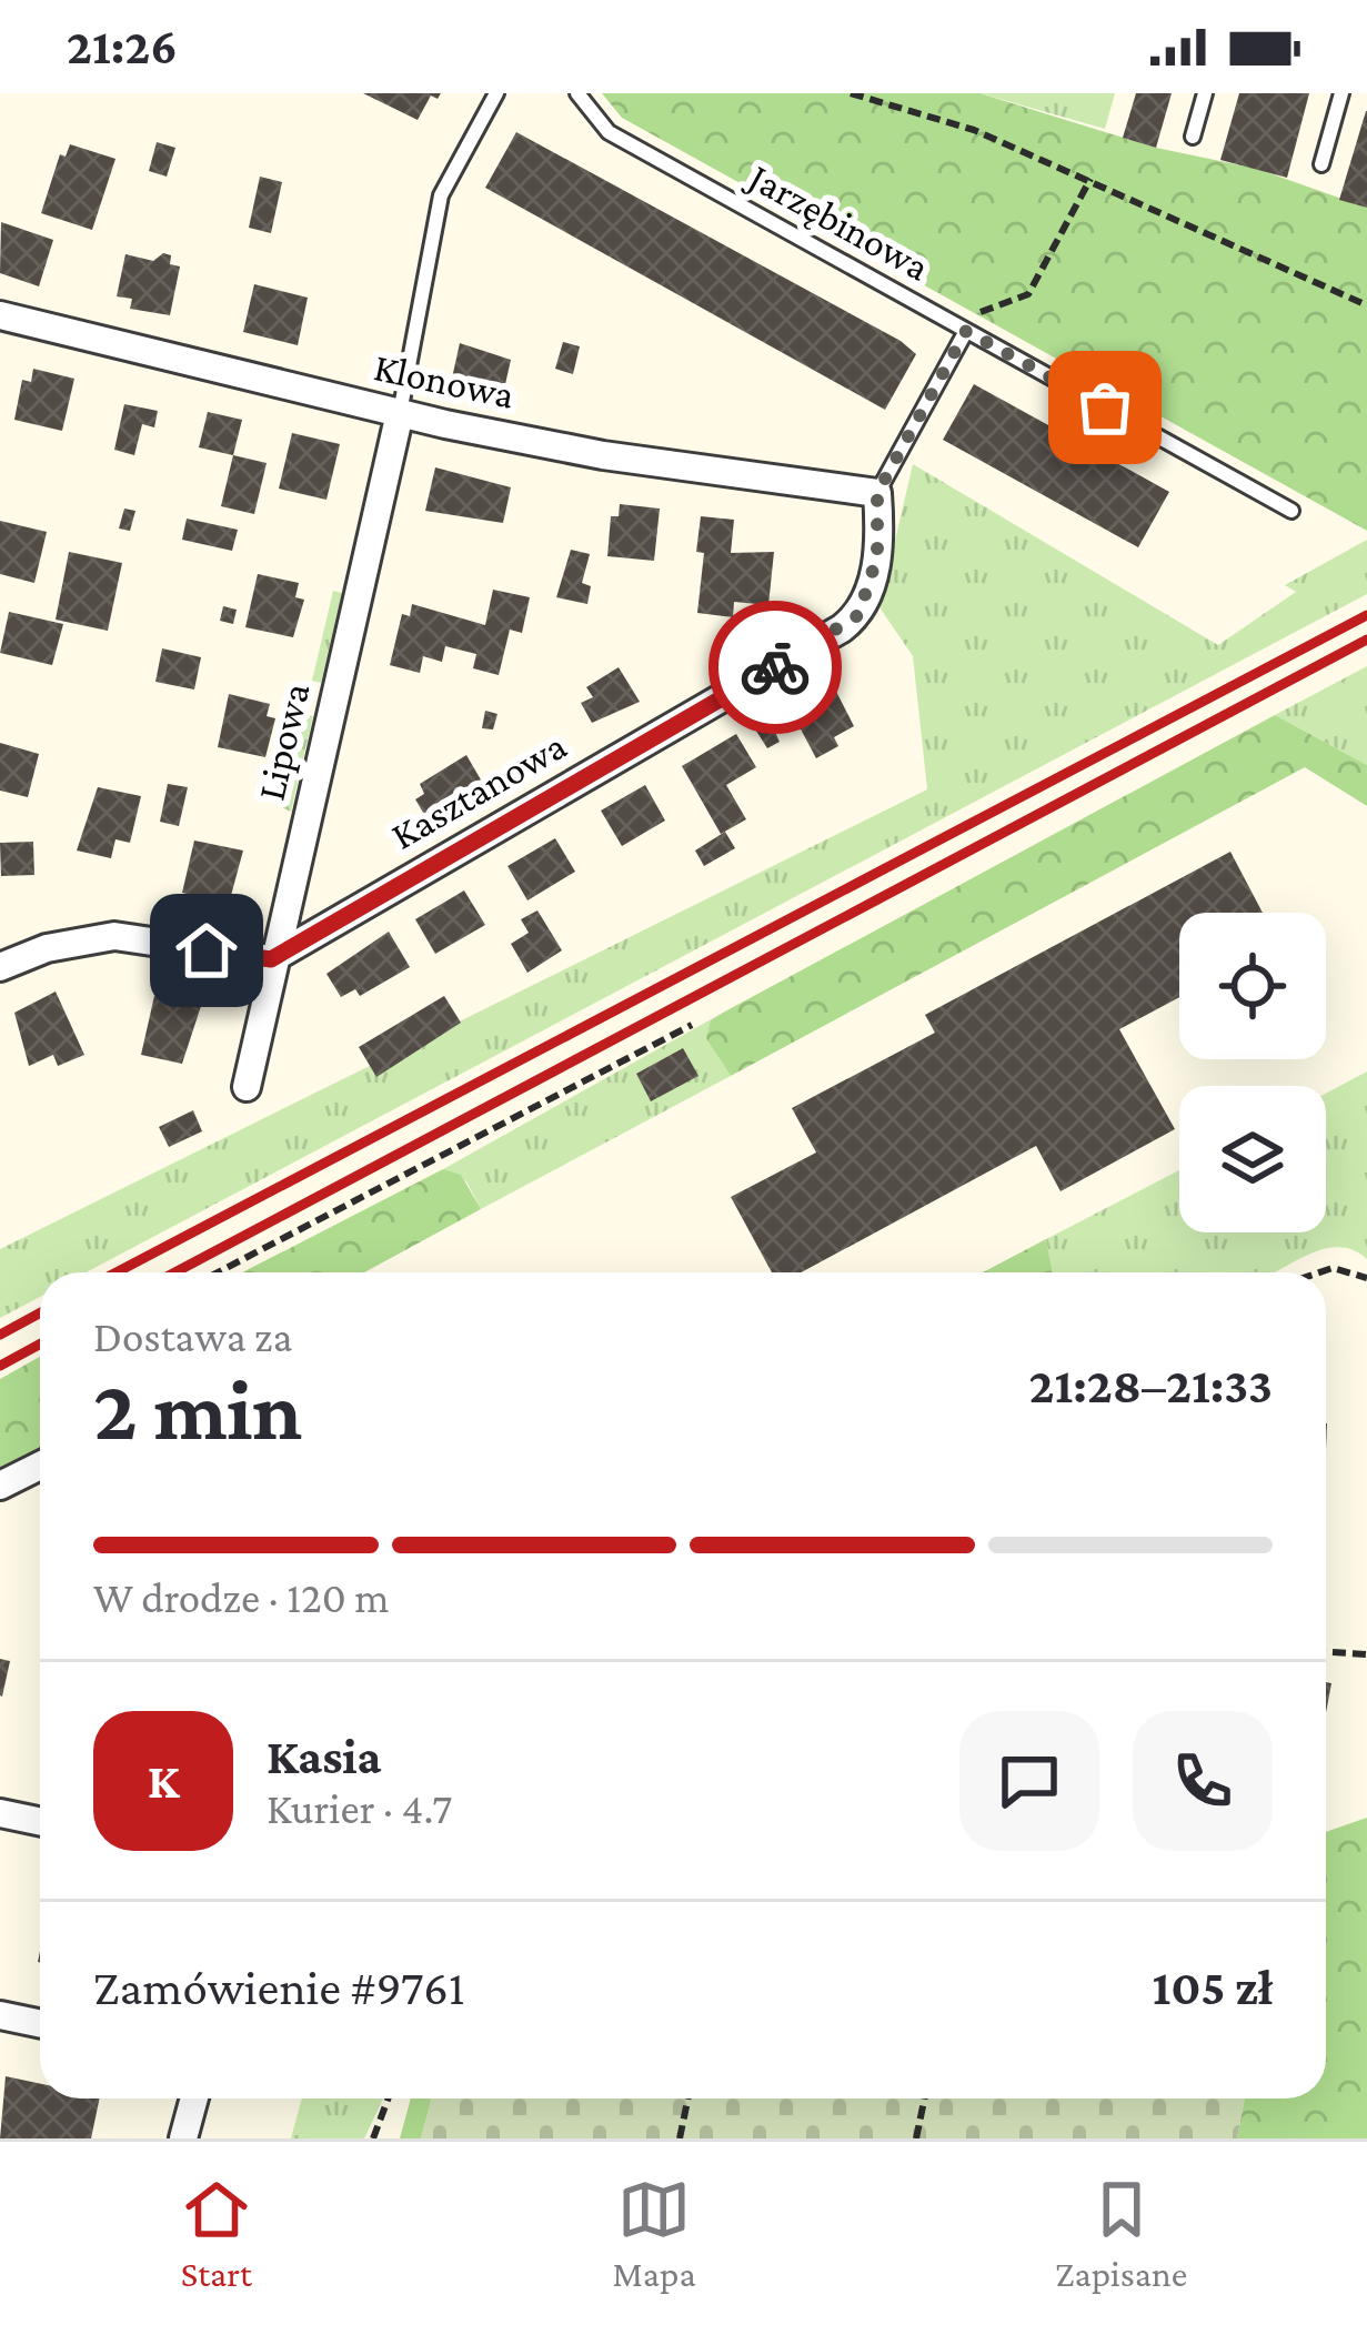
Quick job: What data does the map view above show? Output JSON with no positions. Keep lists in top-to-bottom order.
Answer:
{
  "streets": {
    "street": ["Klonowa", "Lipowa", "Kasztanowa"],
    "lane": ["Jarzębinowa"]
  },
  "crossings": [
    ["Klonowa", "Lipowa"],
    ["Klonowa", "Kasztanowa"],
    ["Lipowa", "Kasztanowa"]
  ],
  "page": {
    "status": "21:26",
    "heading": ["2 min", "Dostawa za", "21:28–21:33"],
    "panel": [
      "Kasia",
      "Kurier · 4.7",
      "Zamówienie #9761",
      "105 zł"
    ],
    "bar": "W drodze · 120 m",
    "round": "K",
    "tabs": ["Start", "Mapa", "Zapisane"]
  }
}
